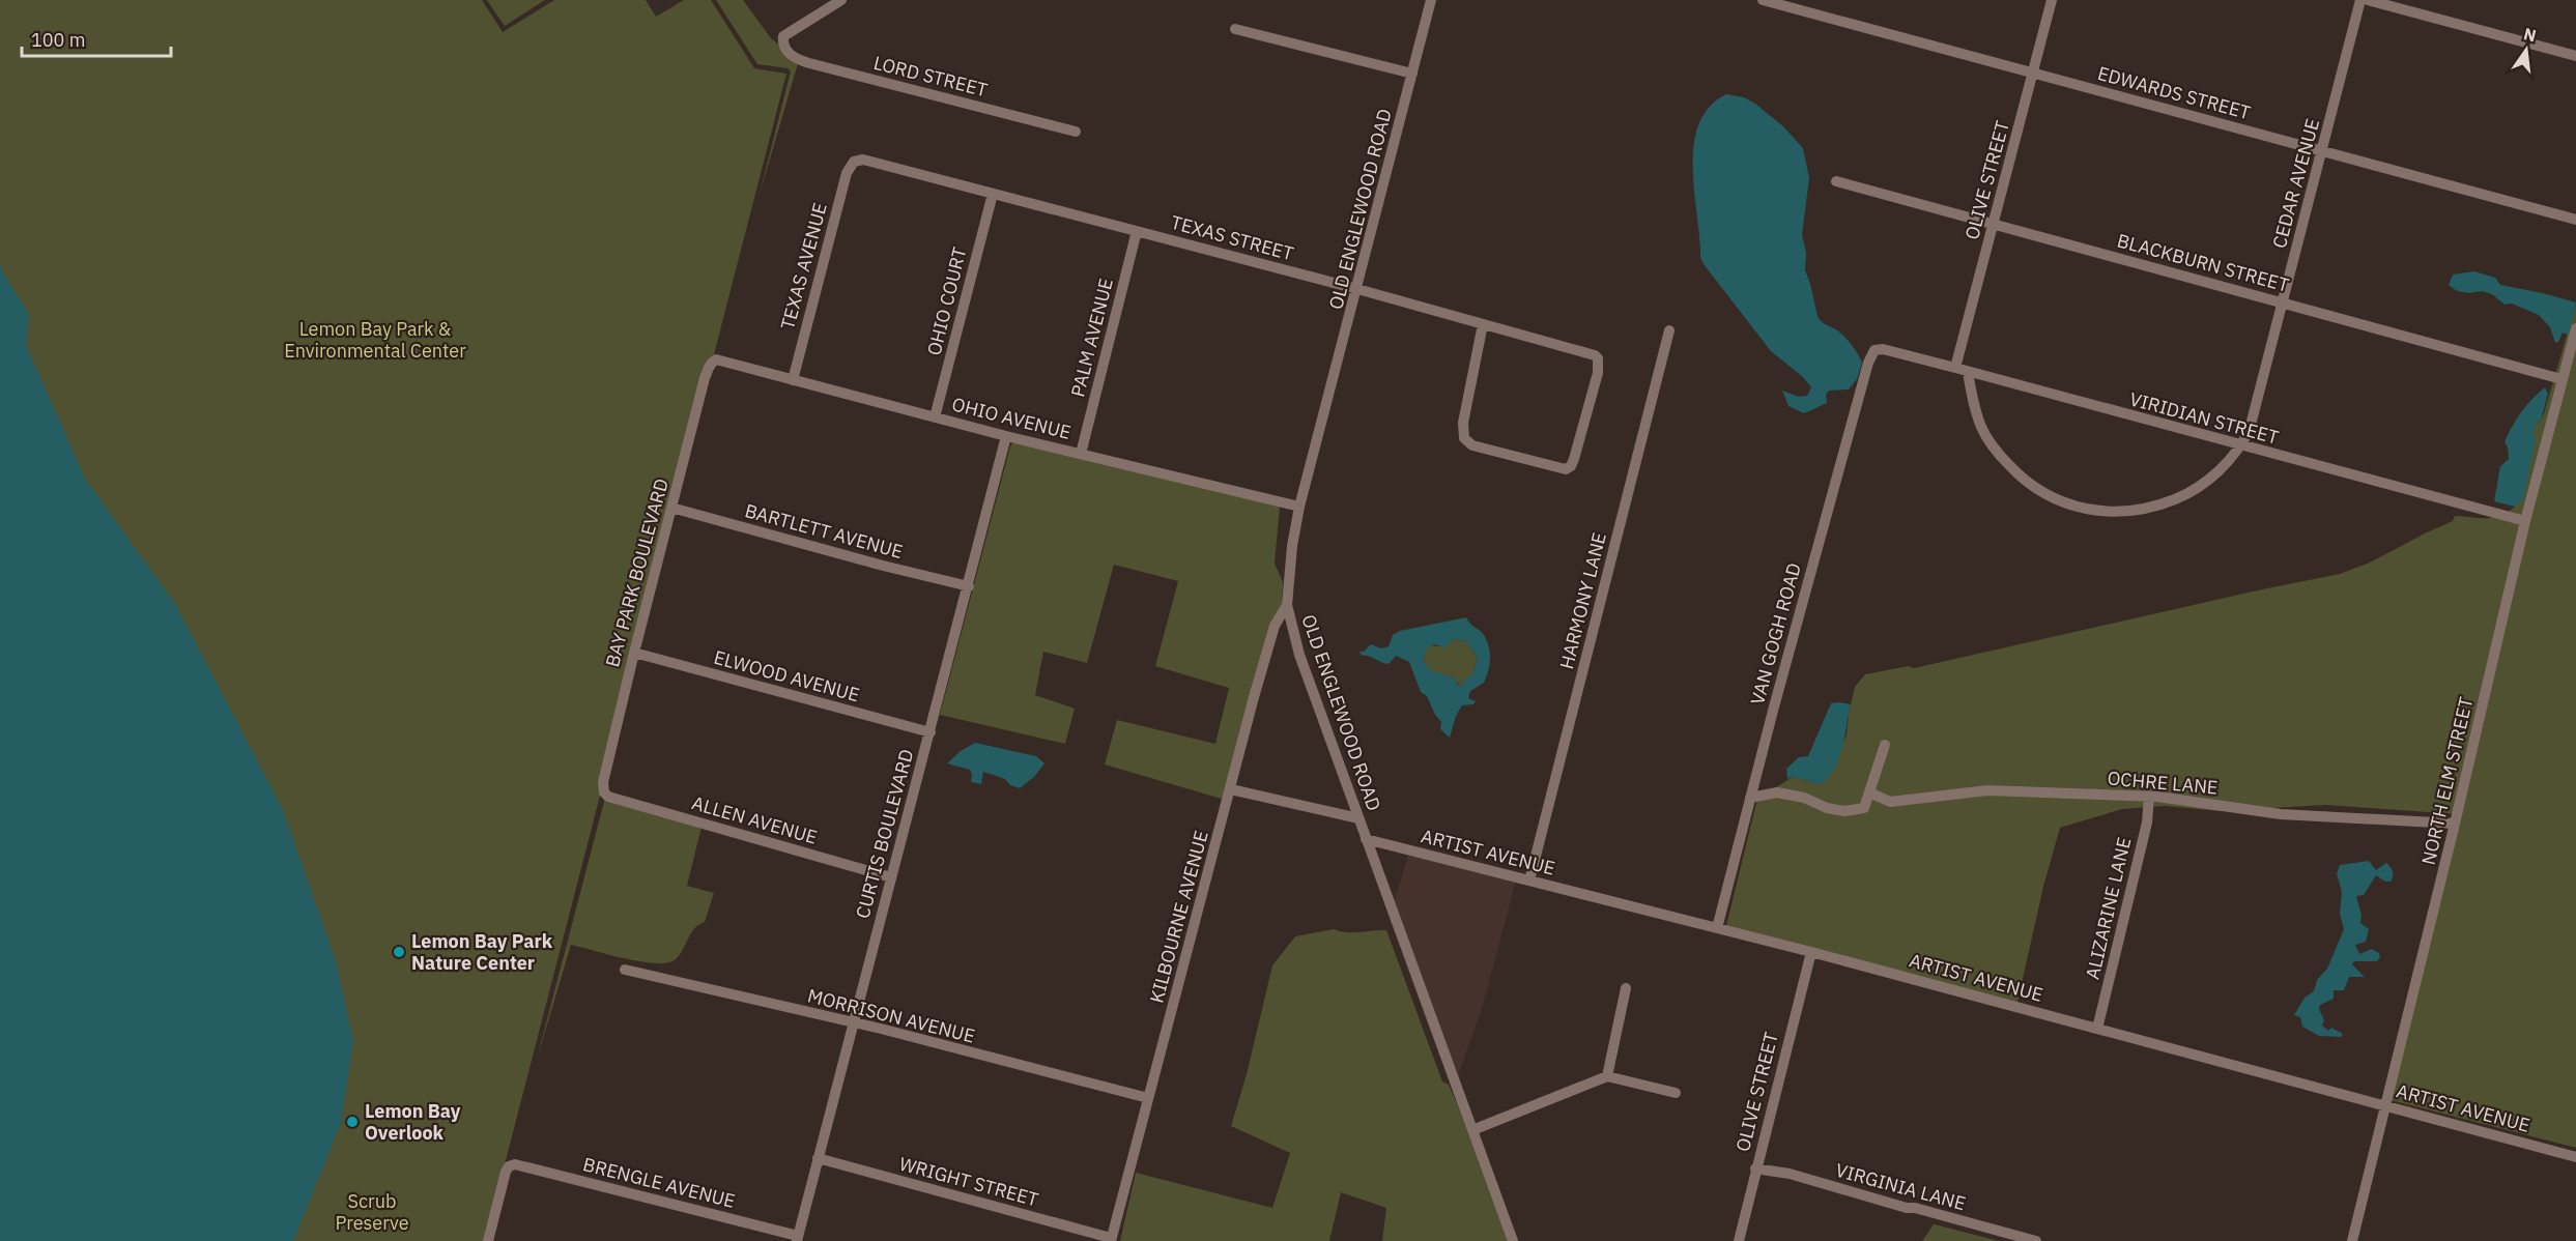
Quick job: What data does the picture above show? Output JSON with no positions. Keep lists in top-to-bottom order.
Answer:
{
  "streets": {
    "street": [
      "LORD STREET",
      "EDWARDS STREET",
      "OLIVE STREET",
      "CEDAR AVENUE",
      "OLD ENGLEWOOD ROAD",
      "TEXAS STREET",
      "BLACKBURN STREET",
      "TEXAS AVENUE",
      "OHIO COURT",
      "PALM AVENUE",
      "OHIO AVENUE",
      "VIRIDIAN STREET",
      "BARTLETT AVENUE",
      "BAY PARK BOULEVARD",
      "HARMONY LANE",
      "VAN GOGH ROAD",
      "ELWOOD AVENUE",
      "NORTH ELM STREET",
      "OCHRE LANE",
      "ALLEN AVENUE",
      "CURTIS BOULEVARD",
      "ARTIST AVENUE",
      "ALIZARINE LANE",
      "KILBOURNE AVENUE",
      "MORRISON AVENUE",
      "WRIGHT STREET",
      "BRENGLE AVENUE",
      "VIRGINIA LANE"
    ]
  },
  "crossings": [
    ["EDWARDS STREET", "OLIVE STREET"],
    ["EDWARDS STREET", "CEDAR AVENUE"],
    ["OLIVE STREET", "BLACKBURN STREET"],
    ["OLIVE STREET", "VIRIDIAN STREET"],
    ["OLIVE STREET", "ARTIST AVENUE"],
    ["OLIVE STREET", "VIRGINIA LANE"],
    ["CEDAR AVENUE", "BLACKBURN STREET"],
    ["CEDAR AVENUE", "VIRIDIAN STREET"],
    ["OLD ENGLEWOOD ROAD", "TEXAS STREET"],
    ["OLD ENGLEWOOD ROAD", "OHIO AVENUE"],
    ["OLD ENGLEWOOD ROAD", "ARTIST AVENUE"],
    ["OLD ENGLEWOOD ROAD", "KILBOURNE AVENUE"],
    ["TEXAS STREET", "TEXAS AVENUE"],
    ["TEXAS STREET", "OHIO COURT"],
    ["TEXAS STREET", "PALM AVENUE"],
    ["BLACKBURN STREET", "NORTH ELM STREET"],
    ["TEXAS AVENUE", "OHIO AVENUE"],
    ["OHIO COURT", "OHIO AVENUE"],
    ["PALM AVENUE", "OHIO AVENUE"],
    ["OHIO AVENUE", "BAY PARK BOULEVARD"],
    ["OHIO AVENUE", "CURTIS BOULEVARD"],
    ["VIRIDIAN STREET", "VAN GOGH ROAD"],
    ["VIRIDIAN STREET", "NORTH ELM STREET"],
    ["BARTLETT AVENUE", "BAY PARK BOULEVARD"],
    ["BARTLETT AVENUE", "CURTIS BOULEVARD"],
    ["BAY PARK BOULEVARD", "ELWOOD AVENUE"],
    ["BAY PARK BOULEVARD", "ALLEN AVENUE"],
    ["HARMONY LANE", "ARTIST AVENUE"],
    ["VAN GOGH ROAD", "ARTIST AVENUE"],
    ["ELWOOD AVENUE", "CURTIS BOULEVARD"],
    ["NORTH ELM STREET", "OCHRE LANE"],
    ["NORTH ELM STREET", "ARTIST AVENUE"],
    ["OCHRE LANE", "ALIZARINE LANE"],
    ["ALLEN AVENUE", "CURTIS BOULEVARD"],
    ["CURTIS BOULEVARD", "MORRISON AVENUE"],
    ["CURTIS BOULEVARD", "WRIGHT STREET"],
    ["CURTIS BOULEVARD", "BRENGLE AVENUE"],
    ["ARTIST AVENUE", "ALIZARINE LANE"],
    ["KILBOURNE AVENUE", "MORRISON AVENUE"],
    ["KILBOURNE AVENUE", "WRIGHT STREET"]
  ],
  "parks": ["Lemon Bay Park & Environmental Center", "Scrub Preserve"],
  "places": ["Lemon Bay Park Nature Center", "Lemon Bay Overlook"],
  "scale_bar": "100 m",
  "north": "top"
}
